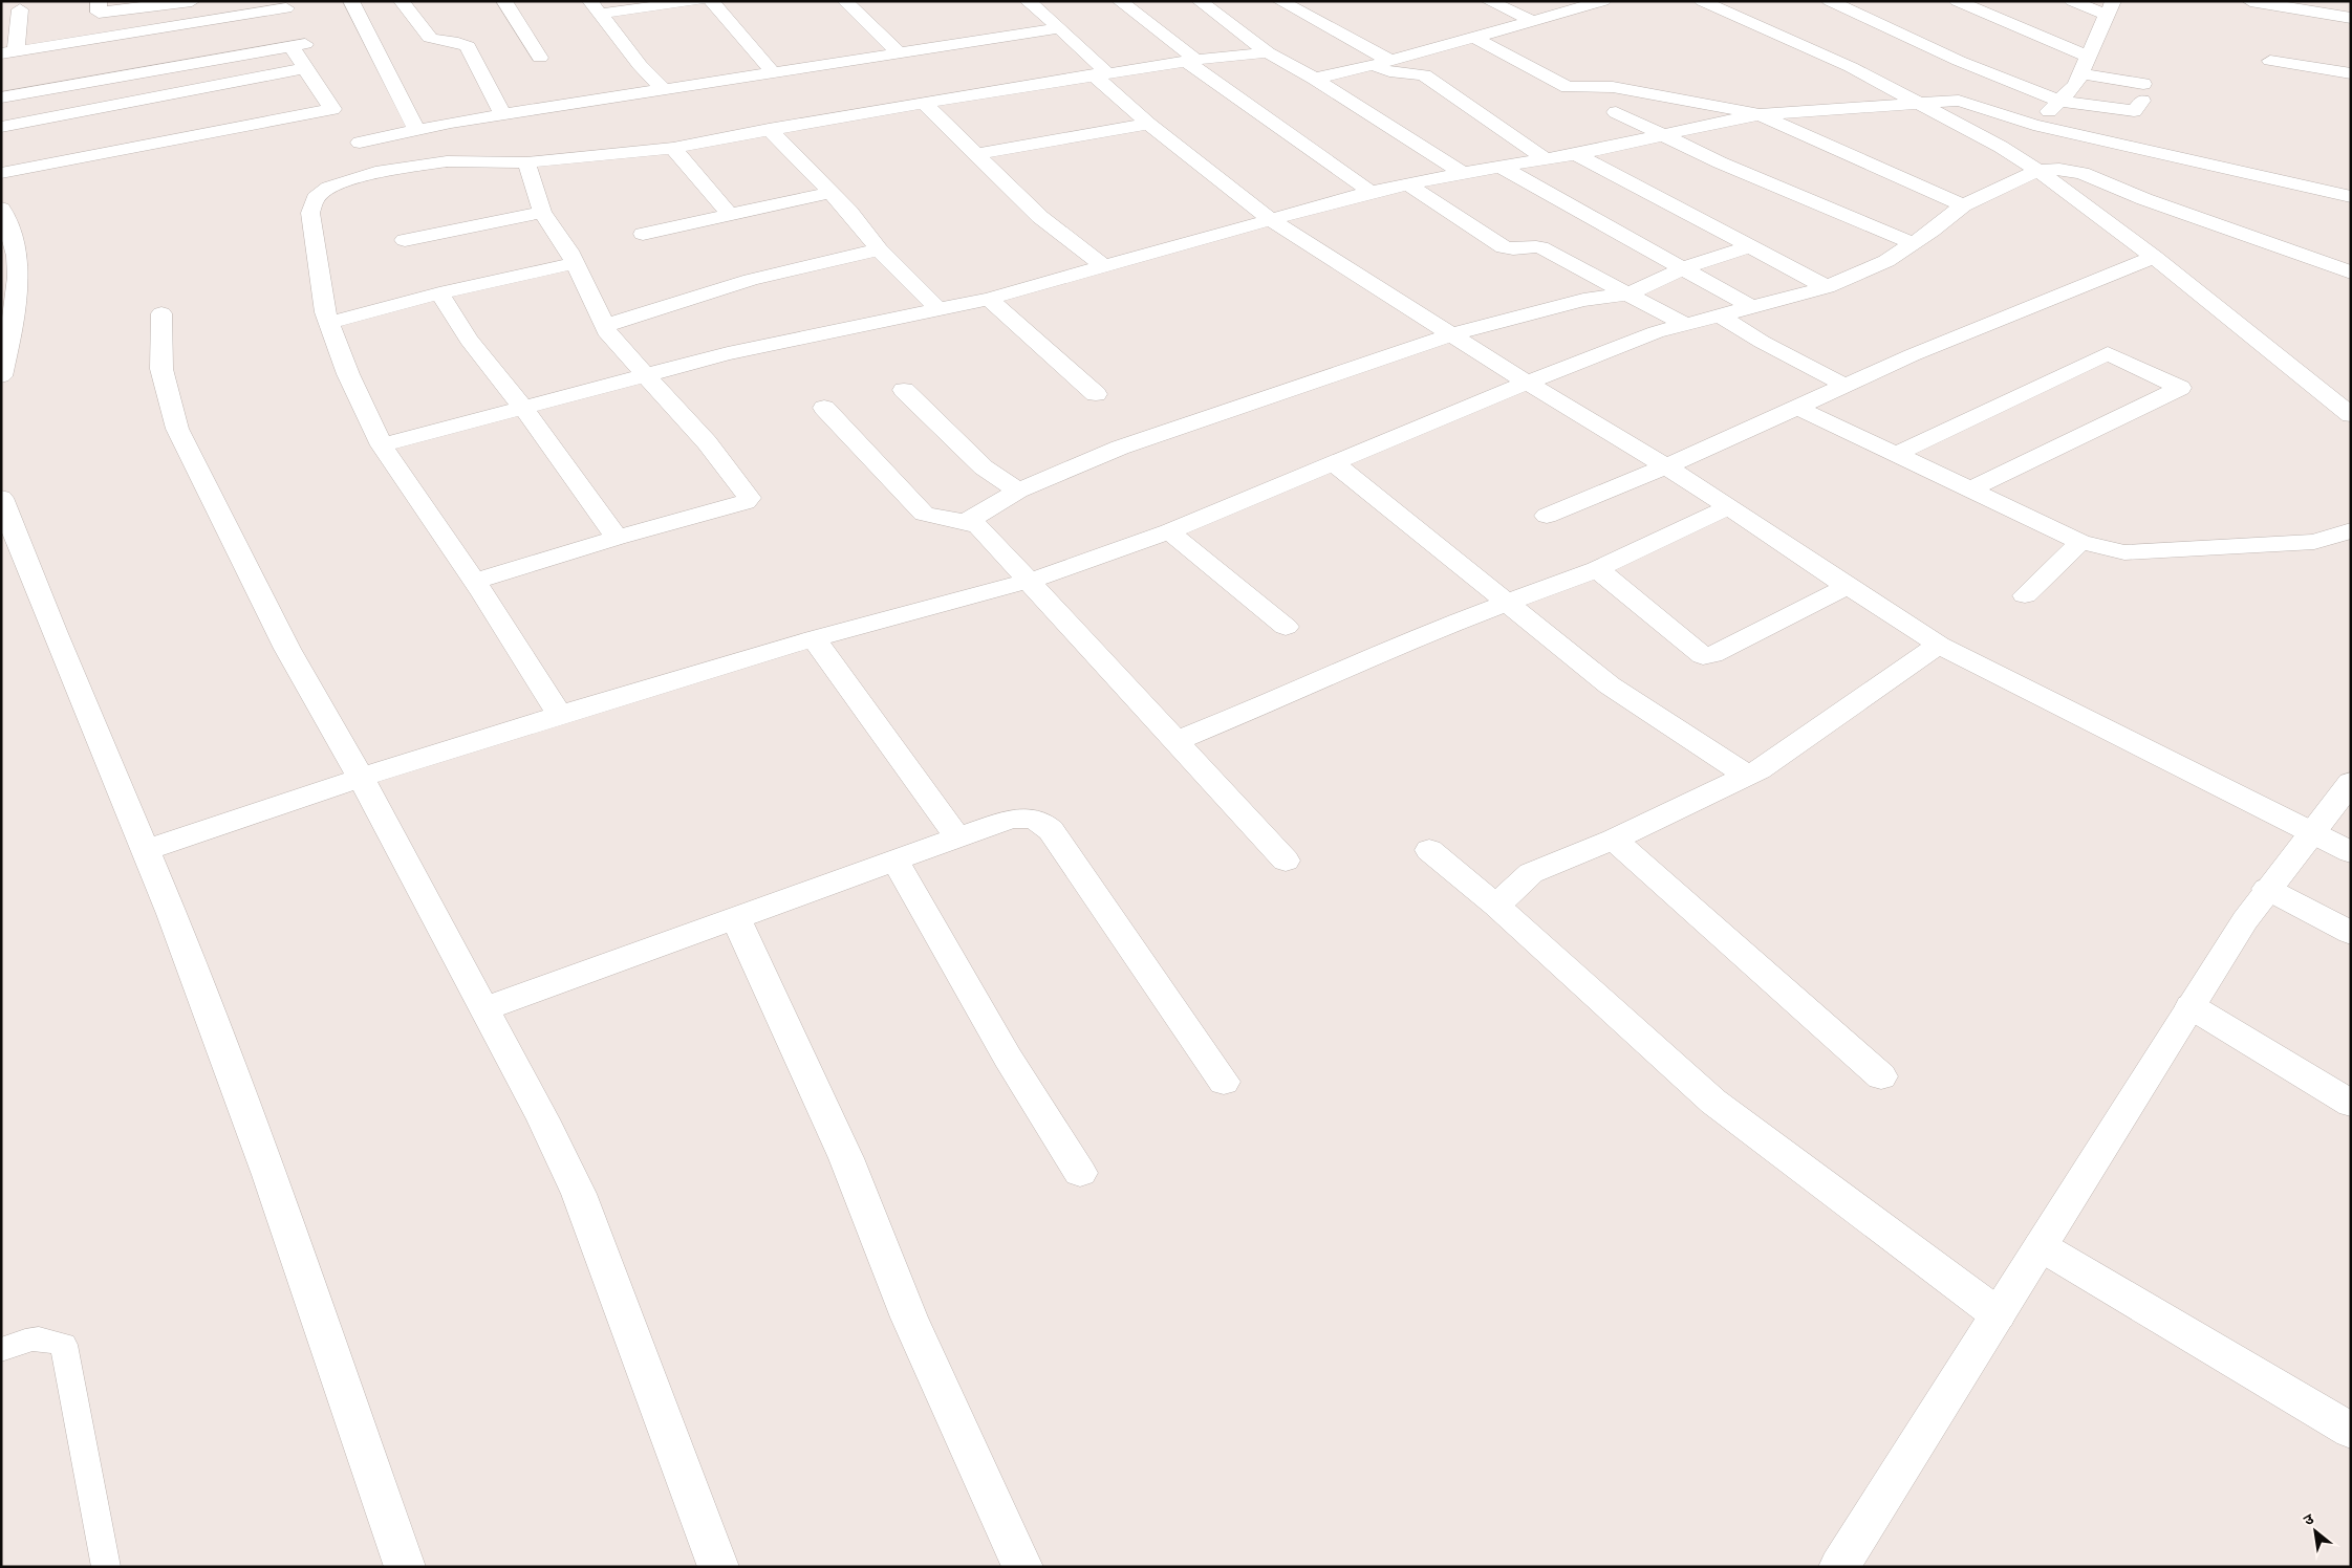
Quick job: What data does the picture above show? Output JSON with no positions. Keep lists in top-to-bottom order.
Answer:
{
  "north": "top left"
}
